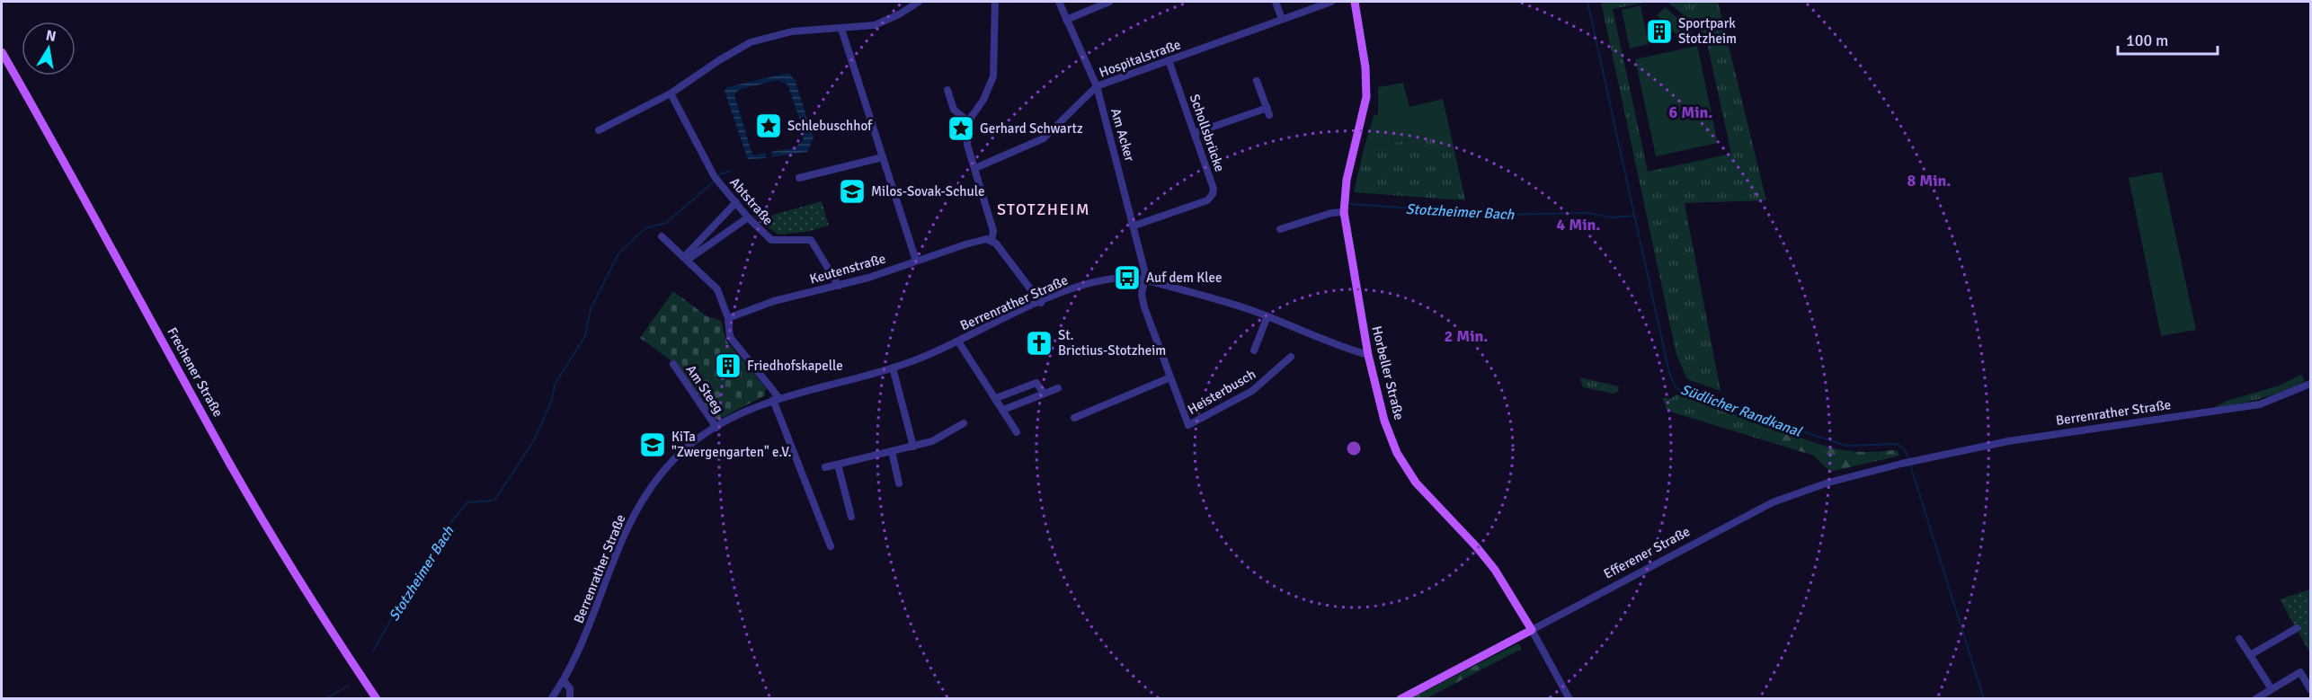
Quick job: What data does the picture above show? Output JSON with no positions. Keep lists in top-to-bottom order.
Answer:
{
  "streets": {
    "main road": ["Frechener Straße", "Horbeller Straße", "Efferener Straße"],
    "street": [
      "Hospitalstraße",
      "Schollsbrücke",
      "Am Acker",
      "Abtstraße",
      "Keutenstraße",
      "Berrenrather Straße",
      "Am Steeg",
      "Heisterbusch"
    ]
  },
  "crossings": [
    ["Hospitalstraße", "Schollsbrücke"],
    ["Hospitalstraße", "Am Acker"],
    ["Schollsbrücke", "Am Acker"],
    ["Am Acker", "Berrenrather Straße"],
    ["Abtstraße", "Keutenstraße"],
    ["Berrenrather Straße", "Horbeller Straße"],
    ["Berrenrather Straße", "Am Steeg"],
    ["Berrenrather Straße", "Efferener Straße"],
    ["Horbeller Straße", "Efferener Straße"]
  ],
  "districts": ["STOTZHEIM"],
  "water": ["Stotzheimer Bach", "Südlicher Randkanal"],
  "places": {
    "building": ["Sportpark Stotzheim", "Friedhofskapelle"],
    "place": ["Schlebuschhof", "Gerhard Schwartz"],
    "school or university": ["Milos-Sovak-Schule", "KiTa \"Zwergengarten\" e.V."],
    "bus stop": ["Auf dem Klee"],
    "church": ["St. Brictius-Stotzheim"]
  },
  "scale_bar": "100 m",
  "north": "top",
  "rings": [
    "6 Min.",
    "8 Min.",
    "4 Min.",
    "2 Min."
  ]
}
